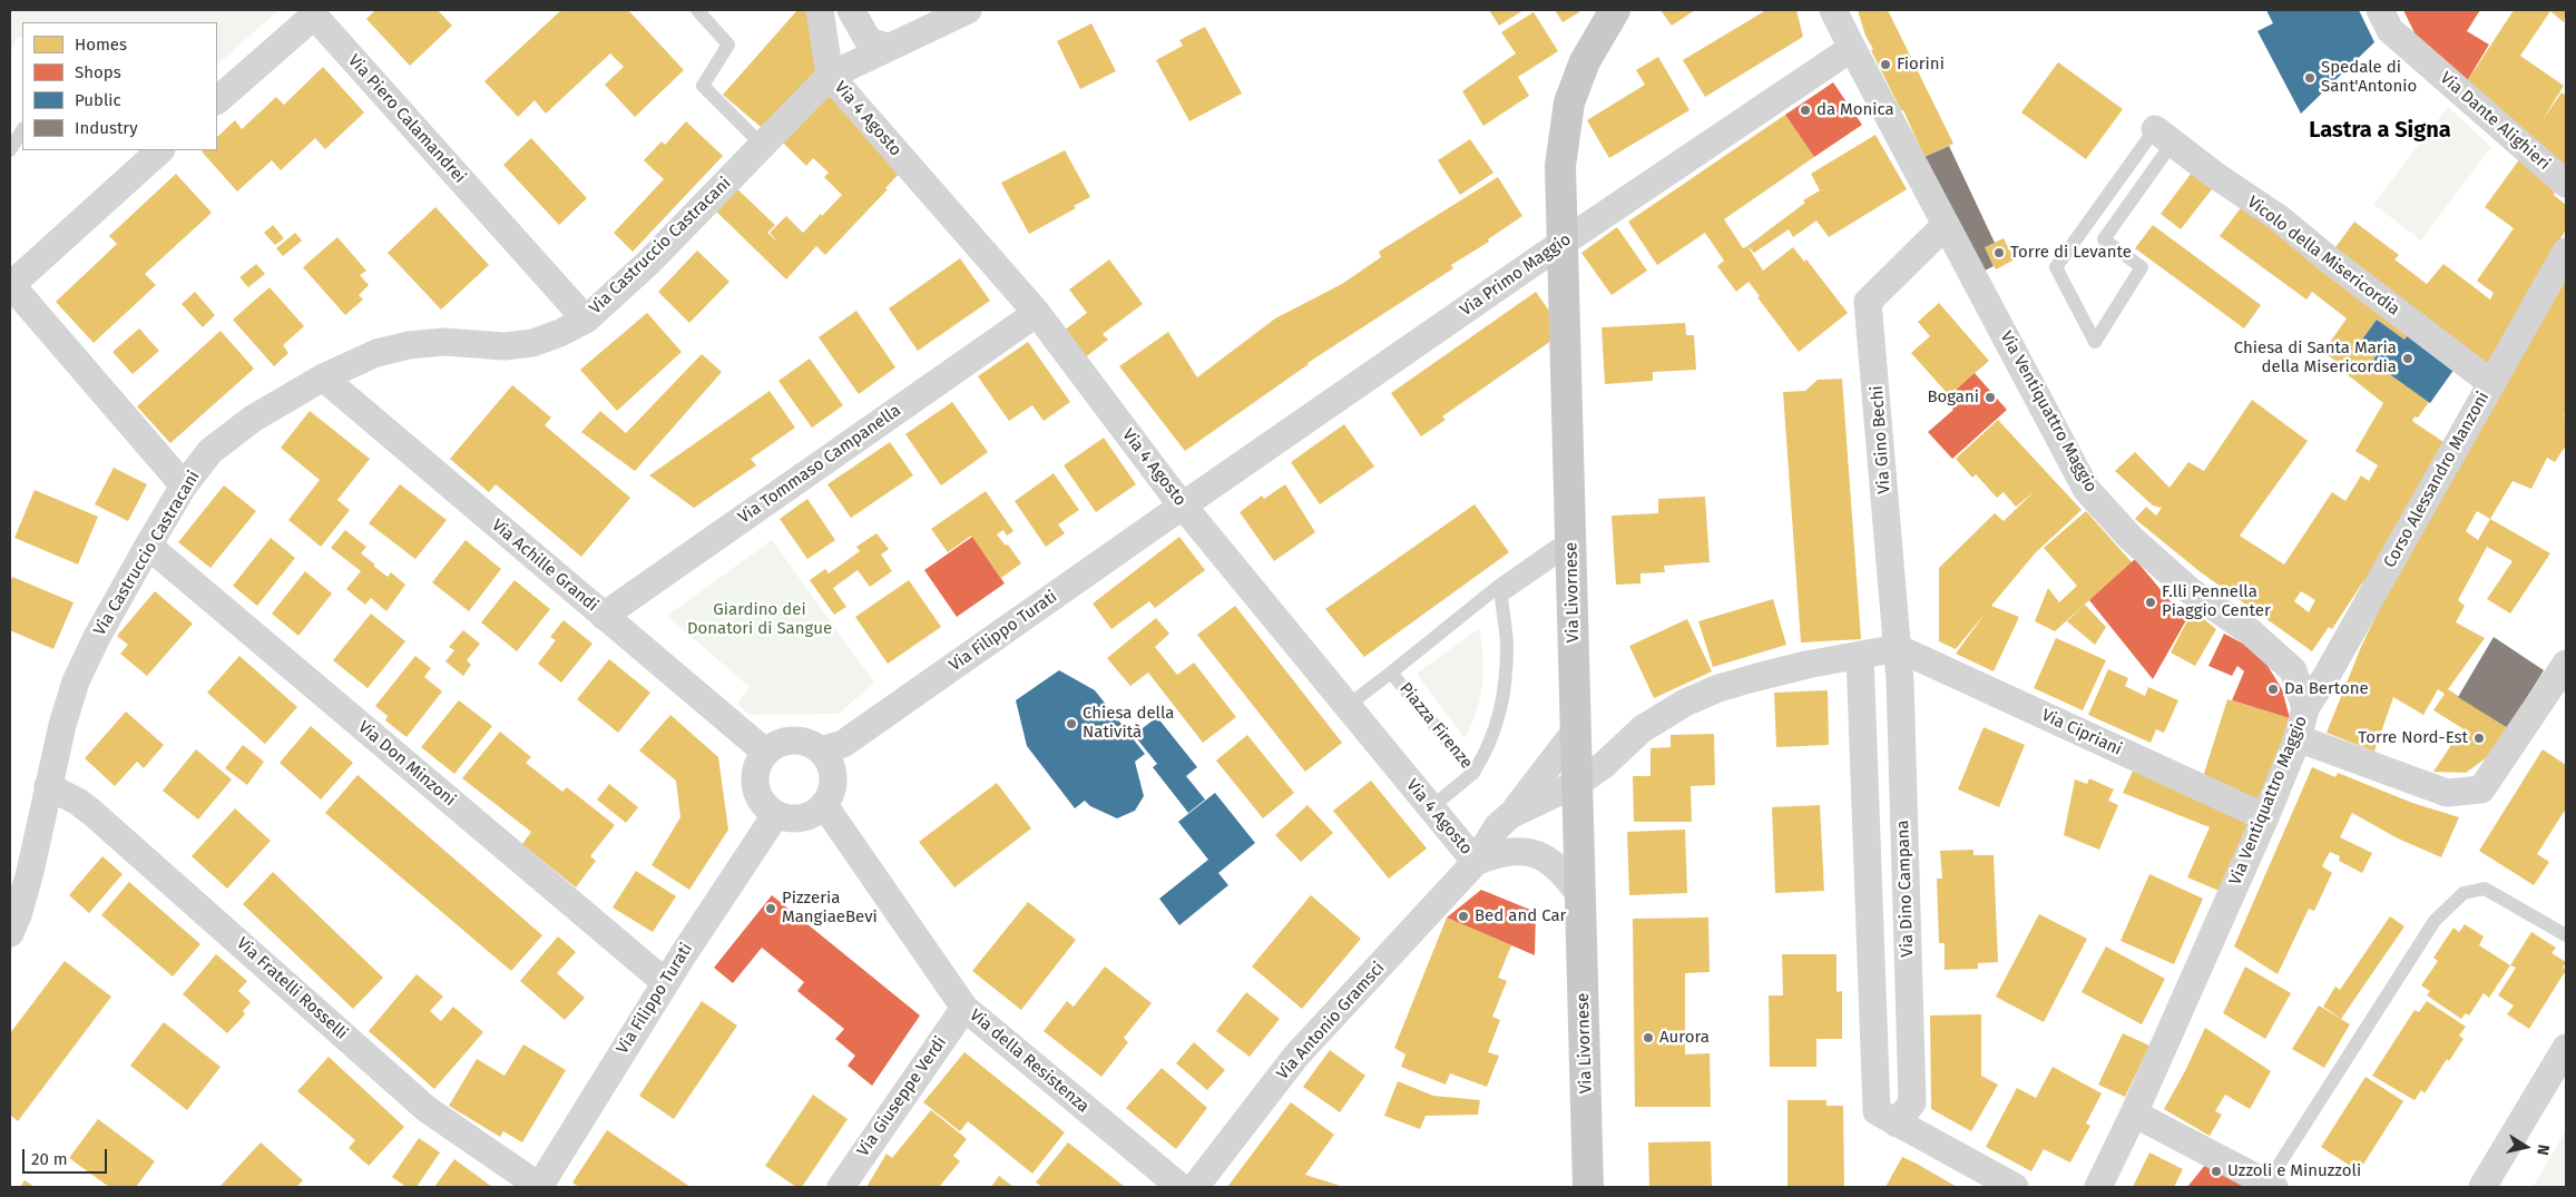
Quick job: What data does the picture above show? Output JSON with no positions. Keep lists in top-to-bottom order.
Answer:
{
  "streets": {
    "main road": ["Via Livornese"],
    "street": [
      "Via Piero Calamandrei",
      "Via 4 Agosto",
      "Via Dante Alighieri",
      "Via Castruccio Castracani",
      "Vicolo della Misericordia",
      "Via Primo Maggio",
      "Via Ventiquattro Maggio",
      "Via Gino Bechi",
      "Via Tommaso Campanella",
      "Corso Alessandro Manzoni",
      "Via Achille Grandi",
      "Via Filippo Turati",
      "Via Cipriani",
      "Via Don Minzoni",
      "Via Dino Campana",
      "Via Fratelli Rosselli",
      "Via Antonio Gramsci",
      "Via della Resistenza",
      "Via Giuseppe Verdi"
    ],
    "lane": ["Piazza Firenze"]
  },
  "crossings": [
    ["Via Piero Calamandrei", "Via Castruccio Castracani"],
    ["Via 4 Agosto", "Via Castruccio Castracani"],
    ["Via 4 Agosto", "Via Primo Maggio"],
    ["Via 4 Agosto", "Via Tommaso Campanella"],
    ["Via 4 Agosto", "Via Filippo Turati"],
    ["Via 4 Agosto", "Via Antonio Gramsci"],
    ["Via Castruccio Castracani", "Via Achille Grandi"],
    ["Via Castruccio Castracani", "Via Don Minzoni"],
    ["Via Castruccio Castracani", "Via Fratelli Rosselli"],
    ["Vicolo della Misericordia", "Corso Alessandro Manzoni"],
    ["Via Primo Maggio", "Via Ventiquattro Maggio"],
    ["Via Primo Maggio", "Via Livornese"],
    ["Via Primo Maggio", "Via Filippo Turati"],
    ["Via Ventiquattro Maggio", "Via Gino Bechi"],
    ["Via Ventiquattro Maggio", "Corso Alessandro Manzoni"],
    ["Via Ventiquattro Maggio", "Via Cipriani"],
    ["Via Gino Bechi", "Via Cipriani"],
    ["Via Gino Bechi", "Via Dino Campana"],
    ["Via Tommaso Campanella", "Via Achille Grandi"],
    ["Via Achille Grandi", "Via Filippo Turati"],
    ["Via Achille Grandi", "Via della Resistenza"],
    ["Via Livornese", "Piazza Firenze"],
    ["Via Livornese", "Via Antonio Gramsci"],
    ["Via Filippo Turati", "Via Don Minzoni"],
    ["Via Filippo Turati", "Via Fratelli Rosselli"],
    ["Via Filippo Turati", "Via della Resistenza"],
    ["Via Cipriani", "Via Dino Campana"],
    ["Via della Resistenza", "Via Giuseppe Verdi"]
  ],
  "districts": ["Lastra a Signa"],
  "parks": ["Giardino dei Donatori di Sangue"],
  "places": [
    "Fiorini",
    "Spedale di Sant'Antonio",
    "da Monica",
    "Torre di Levante",
    "Chiesa di Santa Maria della Misericordia",
    "Bogani",
    "F.lli Pennella Piaggio Center",
    "Da Bertone",
    "Chiesa della Natività",
    "Torre Nord-Est",
    "Pizzeria MangiaeBevi",
    "Bed and Car",
    "Aurora",
    "Uzzoli e Minuzzoli"
  ],
  "legend": [
    "Homes",
    "Shops",
    "Public",
    "Industry"
  ],
  "scale_bar": "20 m",
  "north": "right"
}
